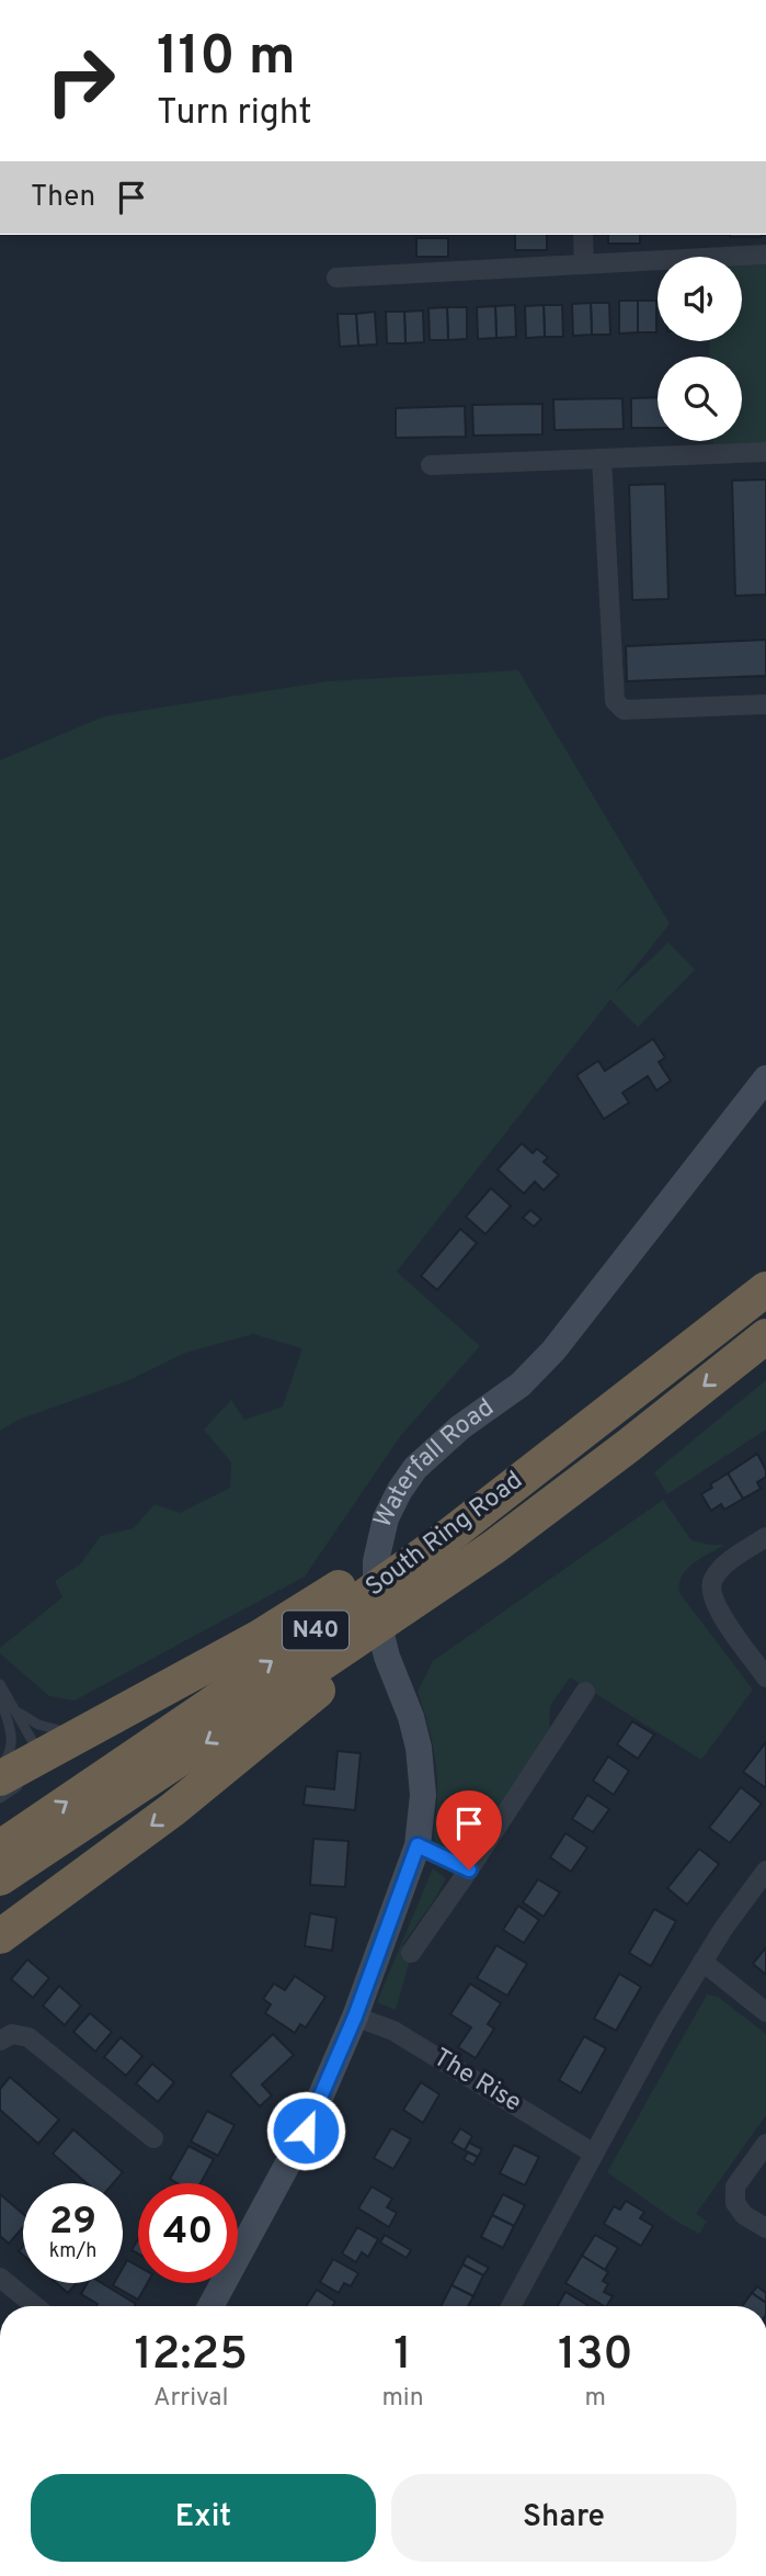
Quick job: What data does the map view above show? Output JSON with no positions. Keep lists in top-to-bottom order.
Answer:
{
  "streets": {
    "highway": ["South Ring Road", "N40"],
    "street": ["Waterfall Road", "The Rise"]
  },
  "crossings": [
    ["Waterfall Road", "The Rise"]
  ],
  "page": {
    "turn": ["110 m", "Turn right"],
    "then": "Then",
    "speed": "29 km/h",
    "limit": "40",
    "eta": [
      "12:25",
      "Arrival",
      "1",
      "min",
      "130",
      "m"
    ],
    "buttons": ["Exit", "Share"]
  }
}
